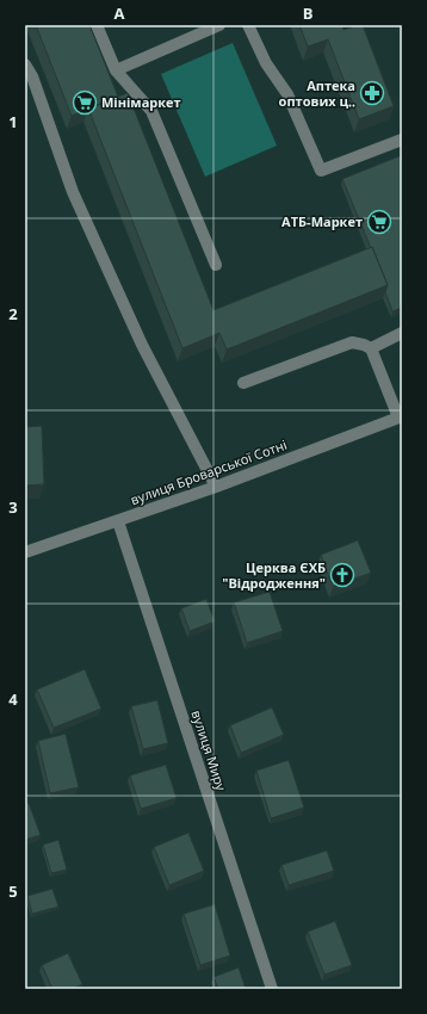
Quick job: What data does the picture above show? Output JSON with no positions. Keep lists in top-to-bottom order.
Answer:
{
  "streets": {
    "street": ["вулиця Броварської Сотні", "вулиця Миру"]
  },
  "crossings": [
    ["вулиця Броварської Сотні", "вулиця Миру"]
  ],
  "places": {
    "pharmacy": ["Аптека оптових ц‥"],
    "supermarket": ["Мінімаркет", "АТБ-Маркет"],
    "church": ["Церква ЄХБ \"Відродження\""]
  },
  "grid": {
    "columns": ["A", "B"],
    "rows": [
      "1",
      "2",
      "3",
      "4",
      "5"
    ]
  }
}
